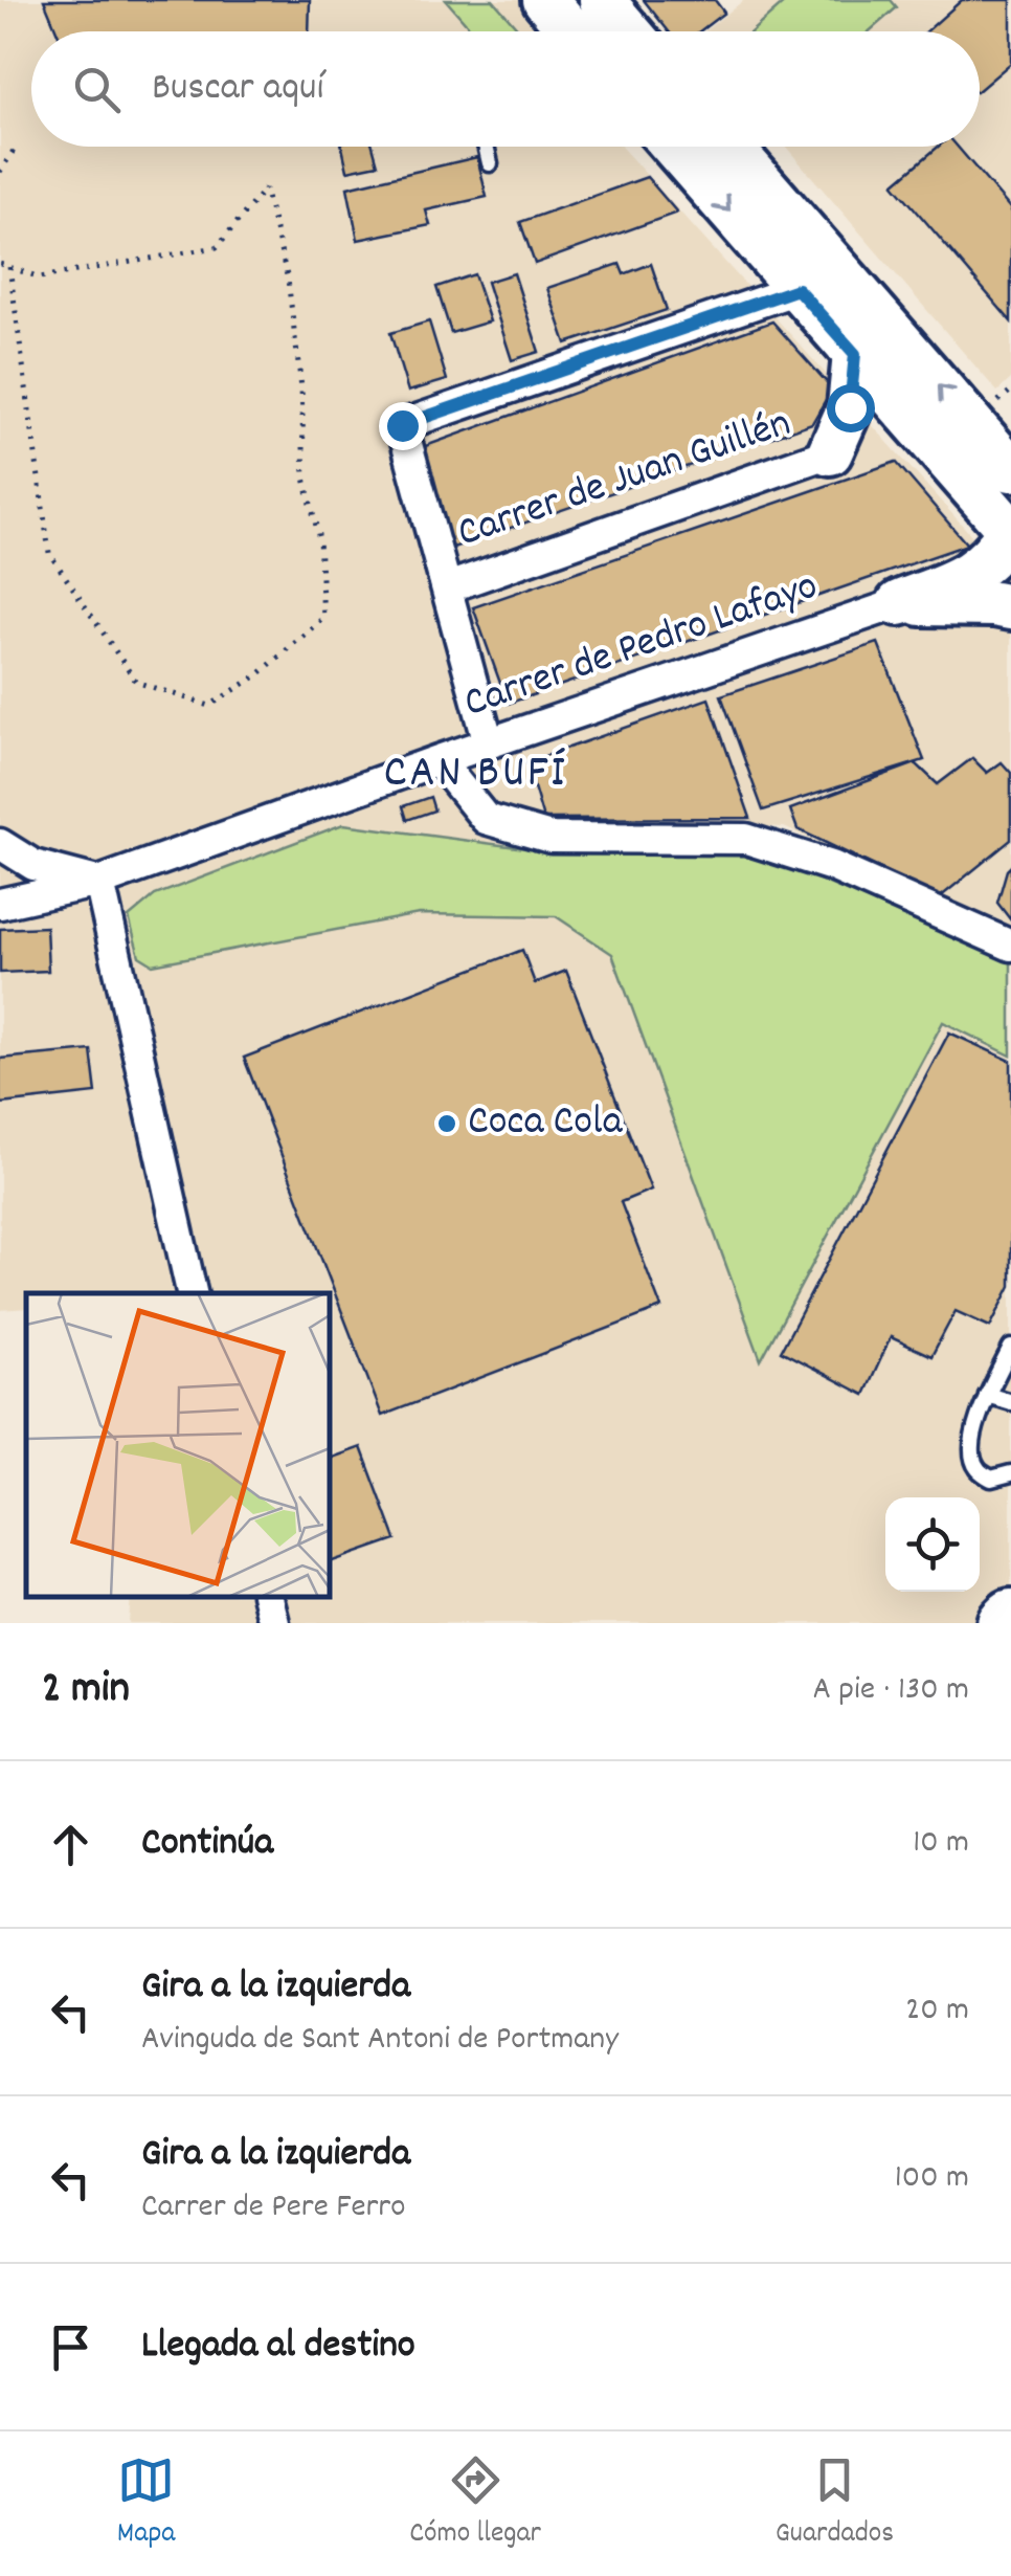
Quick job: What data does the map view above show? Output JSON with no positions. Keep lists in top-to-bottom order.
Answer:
{
  "streets": {
    "street": ["Carrer de Juan Guillén", "Carrer de Pedro Lafayo"]
  },
  "districts": ["CAN BUFÍ"],
  "places": ["Coca Cola"],
  "page": {
    "search": "Buscar aquí",
    "heading": ["2 min", "A pie · 130 m"],
    "list": [
      ["Continúa", "10 m"],
      ["Gira a la izquierda", "Avinguda de Sant Antoni de Portmany", "20 m"],
      ["Gira a la izquierda", "Carrer de Pere Ferro", "100 m"],
      "Llegada al destino"
    ],
    "nav": ["Mapa", "Cómo llegar", "Guardados"]
  }
}
